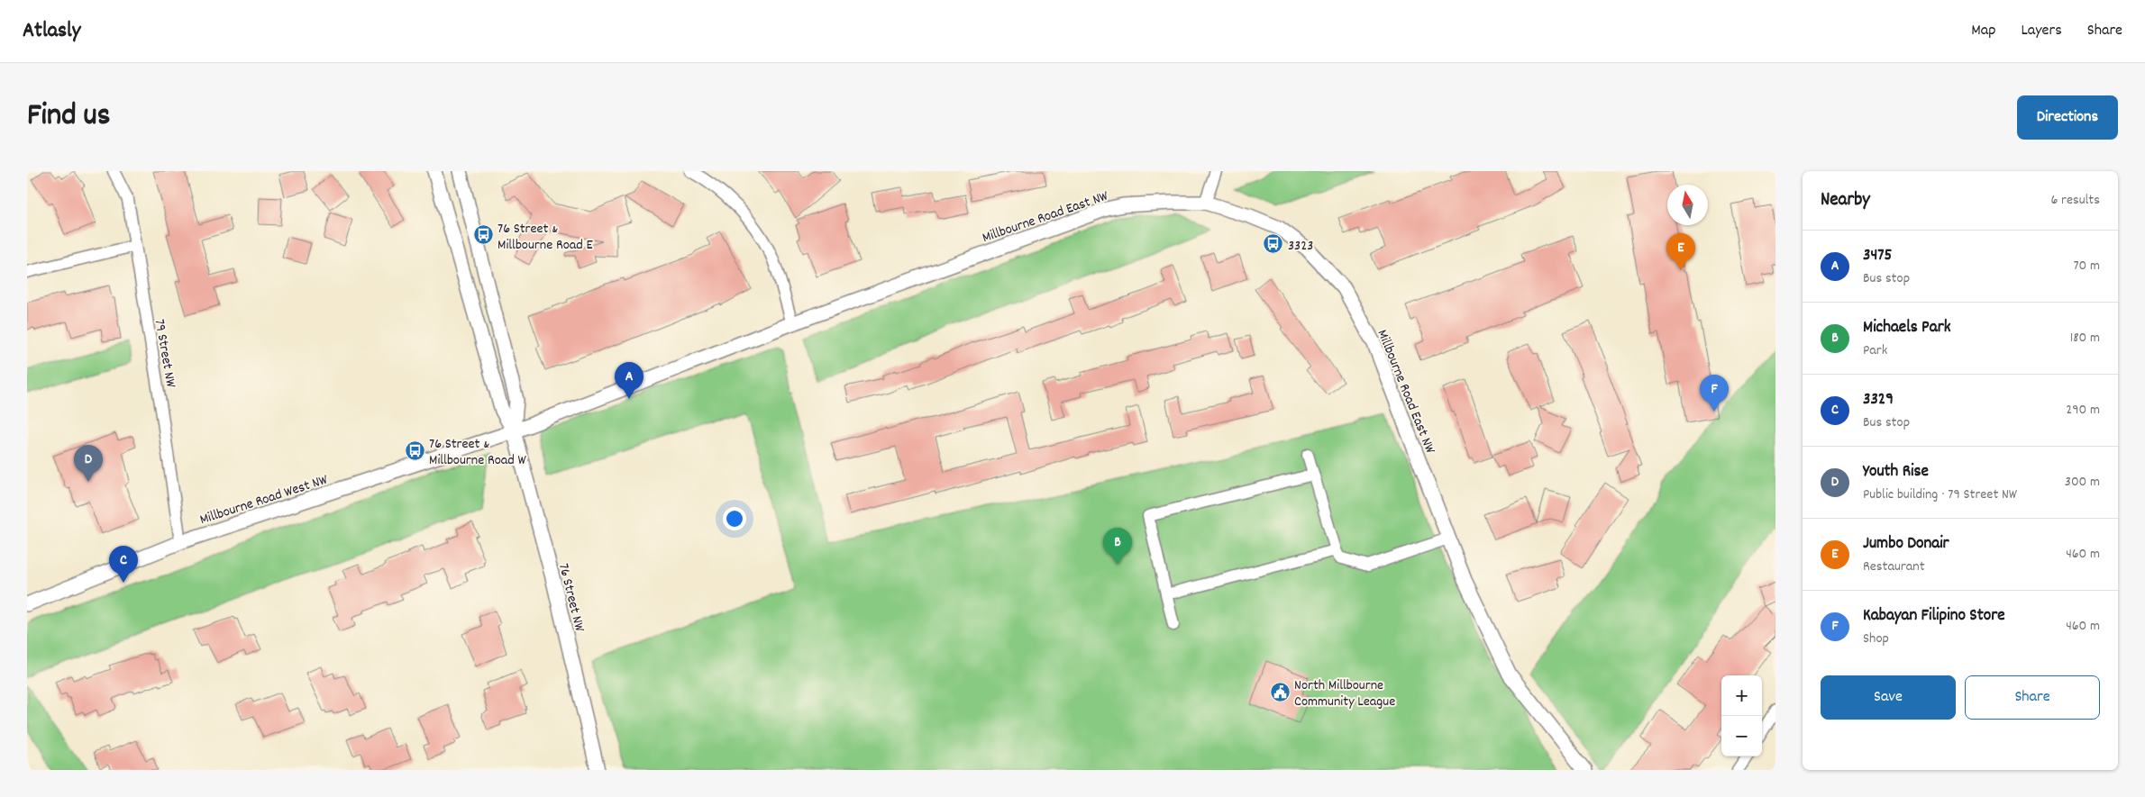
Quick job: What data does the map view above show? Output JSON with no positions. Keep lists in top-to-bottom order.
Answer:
{
  "streets": {
    "street": [
      "Millbourne Road East NW",
      "79 Street NW",
      "Millbourne Road West NW",
      "76 Street NW"
    ]
  },
  "crossings": [
    ["Millbourne Road East NW", "Millbourne Road West NW"],
    ["Millbourne Road East NW", "76 Street NW"],
    ["79 Street NW", "Millbourne Road West NW"],
    ["Millbourne Road West NW", "76 Street NW"]
  ],
  "places": {
    "bus stop": ["76 Street & Millbourne Road E", "3323", "76 Street & Millbourne Road W"],
    "public building": ["North Millbourne Community League"]
  },
  "north": "top",
  "page": {
    "header": "Atlasly",
    "nav": ["Map", "Layers", "Share"],
    "title": "Find us",
    "buttons": [
      "Directions",
      ["Save", "Share"]
    ],
    "heading": ["Nearby", "6 results"],
    "list": [
      {
        "mark": "A",
        "name": "3475",
        "note": "Bus stop",
        "value": "70 m"
      },
      {
        "mark": "B",
        "name": "Michaels Park",
        "note": "Park",
        "value": "180 m"
      },
      {
        "mark": "C",
        "name": "3329",
        "note": "Bus stop",
        "value": "290 m"
      },
      {
        "mark": "D",
        "name": "Youth Rise",
        "note": "Public building · 79 Street NW",
        "value": "300 m"
      },
      {
        "mark": "E",
        "name": "Jumbo Donair",
        "note": "Restaurant",
        "value": "460 m"
      },
      {
        "mark": "F",
        "name": "Kabayan Filipino Store",
        "note": "Shop",
        "value": "460 m"
      }
    ],
    "pins": [
      "E",
      "A",
      "F",
      "D",
      "B",
      "C"
    ],
    "map_buttons": ["+", "−"]
  }
}
